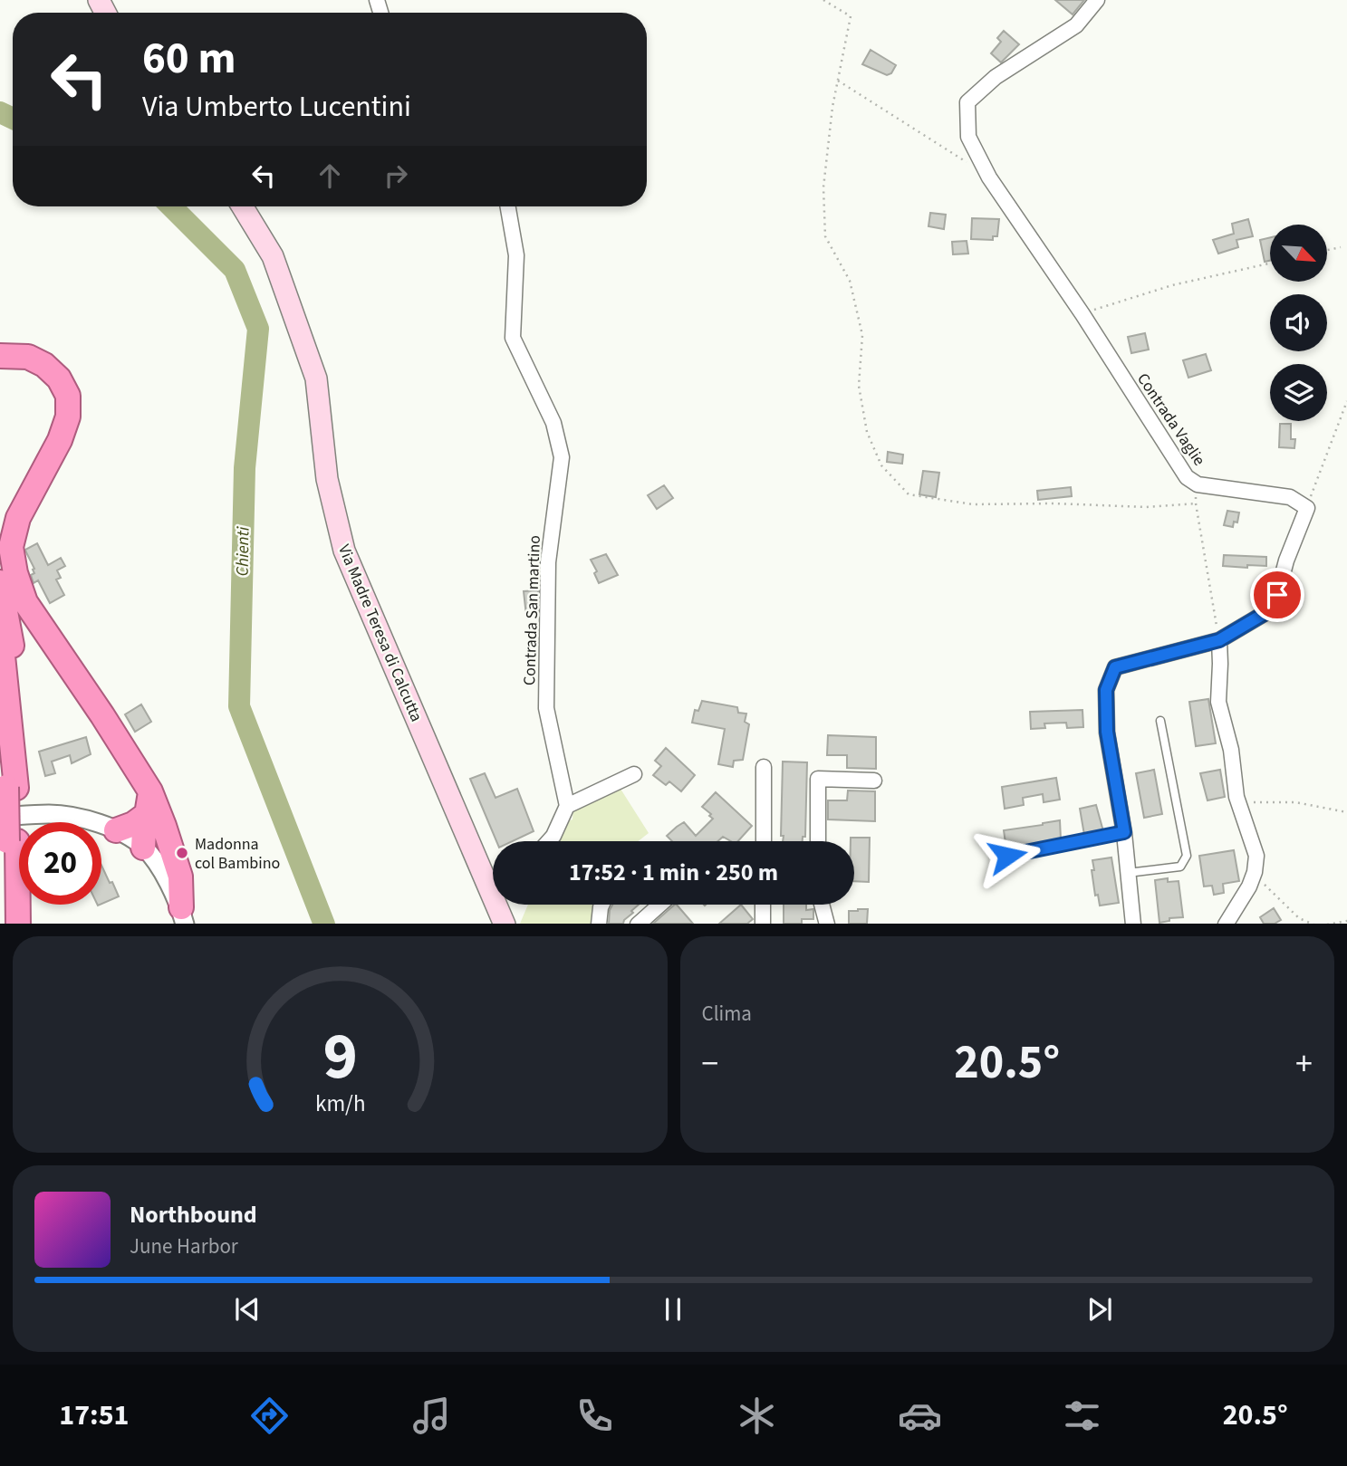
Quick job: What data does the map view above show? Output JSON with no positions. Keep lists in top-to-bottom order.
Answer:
{
  "streets": {
    "main road": ["Via Madre Teresa di Calcutta"],
    "street": ["Contrada Vaglie", "Contrada San martino"]
  },
  "water": ["Chienti"],
  "places": ["Madonna col Bambino"],
  "north": "bottom right",
  "page": {
    "turn": ["60 m", "Via Umberto Lucentini"],
    "limit": "20",
    "trip": "17:52 · 1 min · 250 m",
    "tile": "Clima",
    "heat": ["−", "20.5°", "+"],
    "song": ["Northbound", "June Harbor"],
    "tabs": ["17:51", "20.5°"],
    "gauge": ["9", "km/h"]
  }
}
